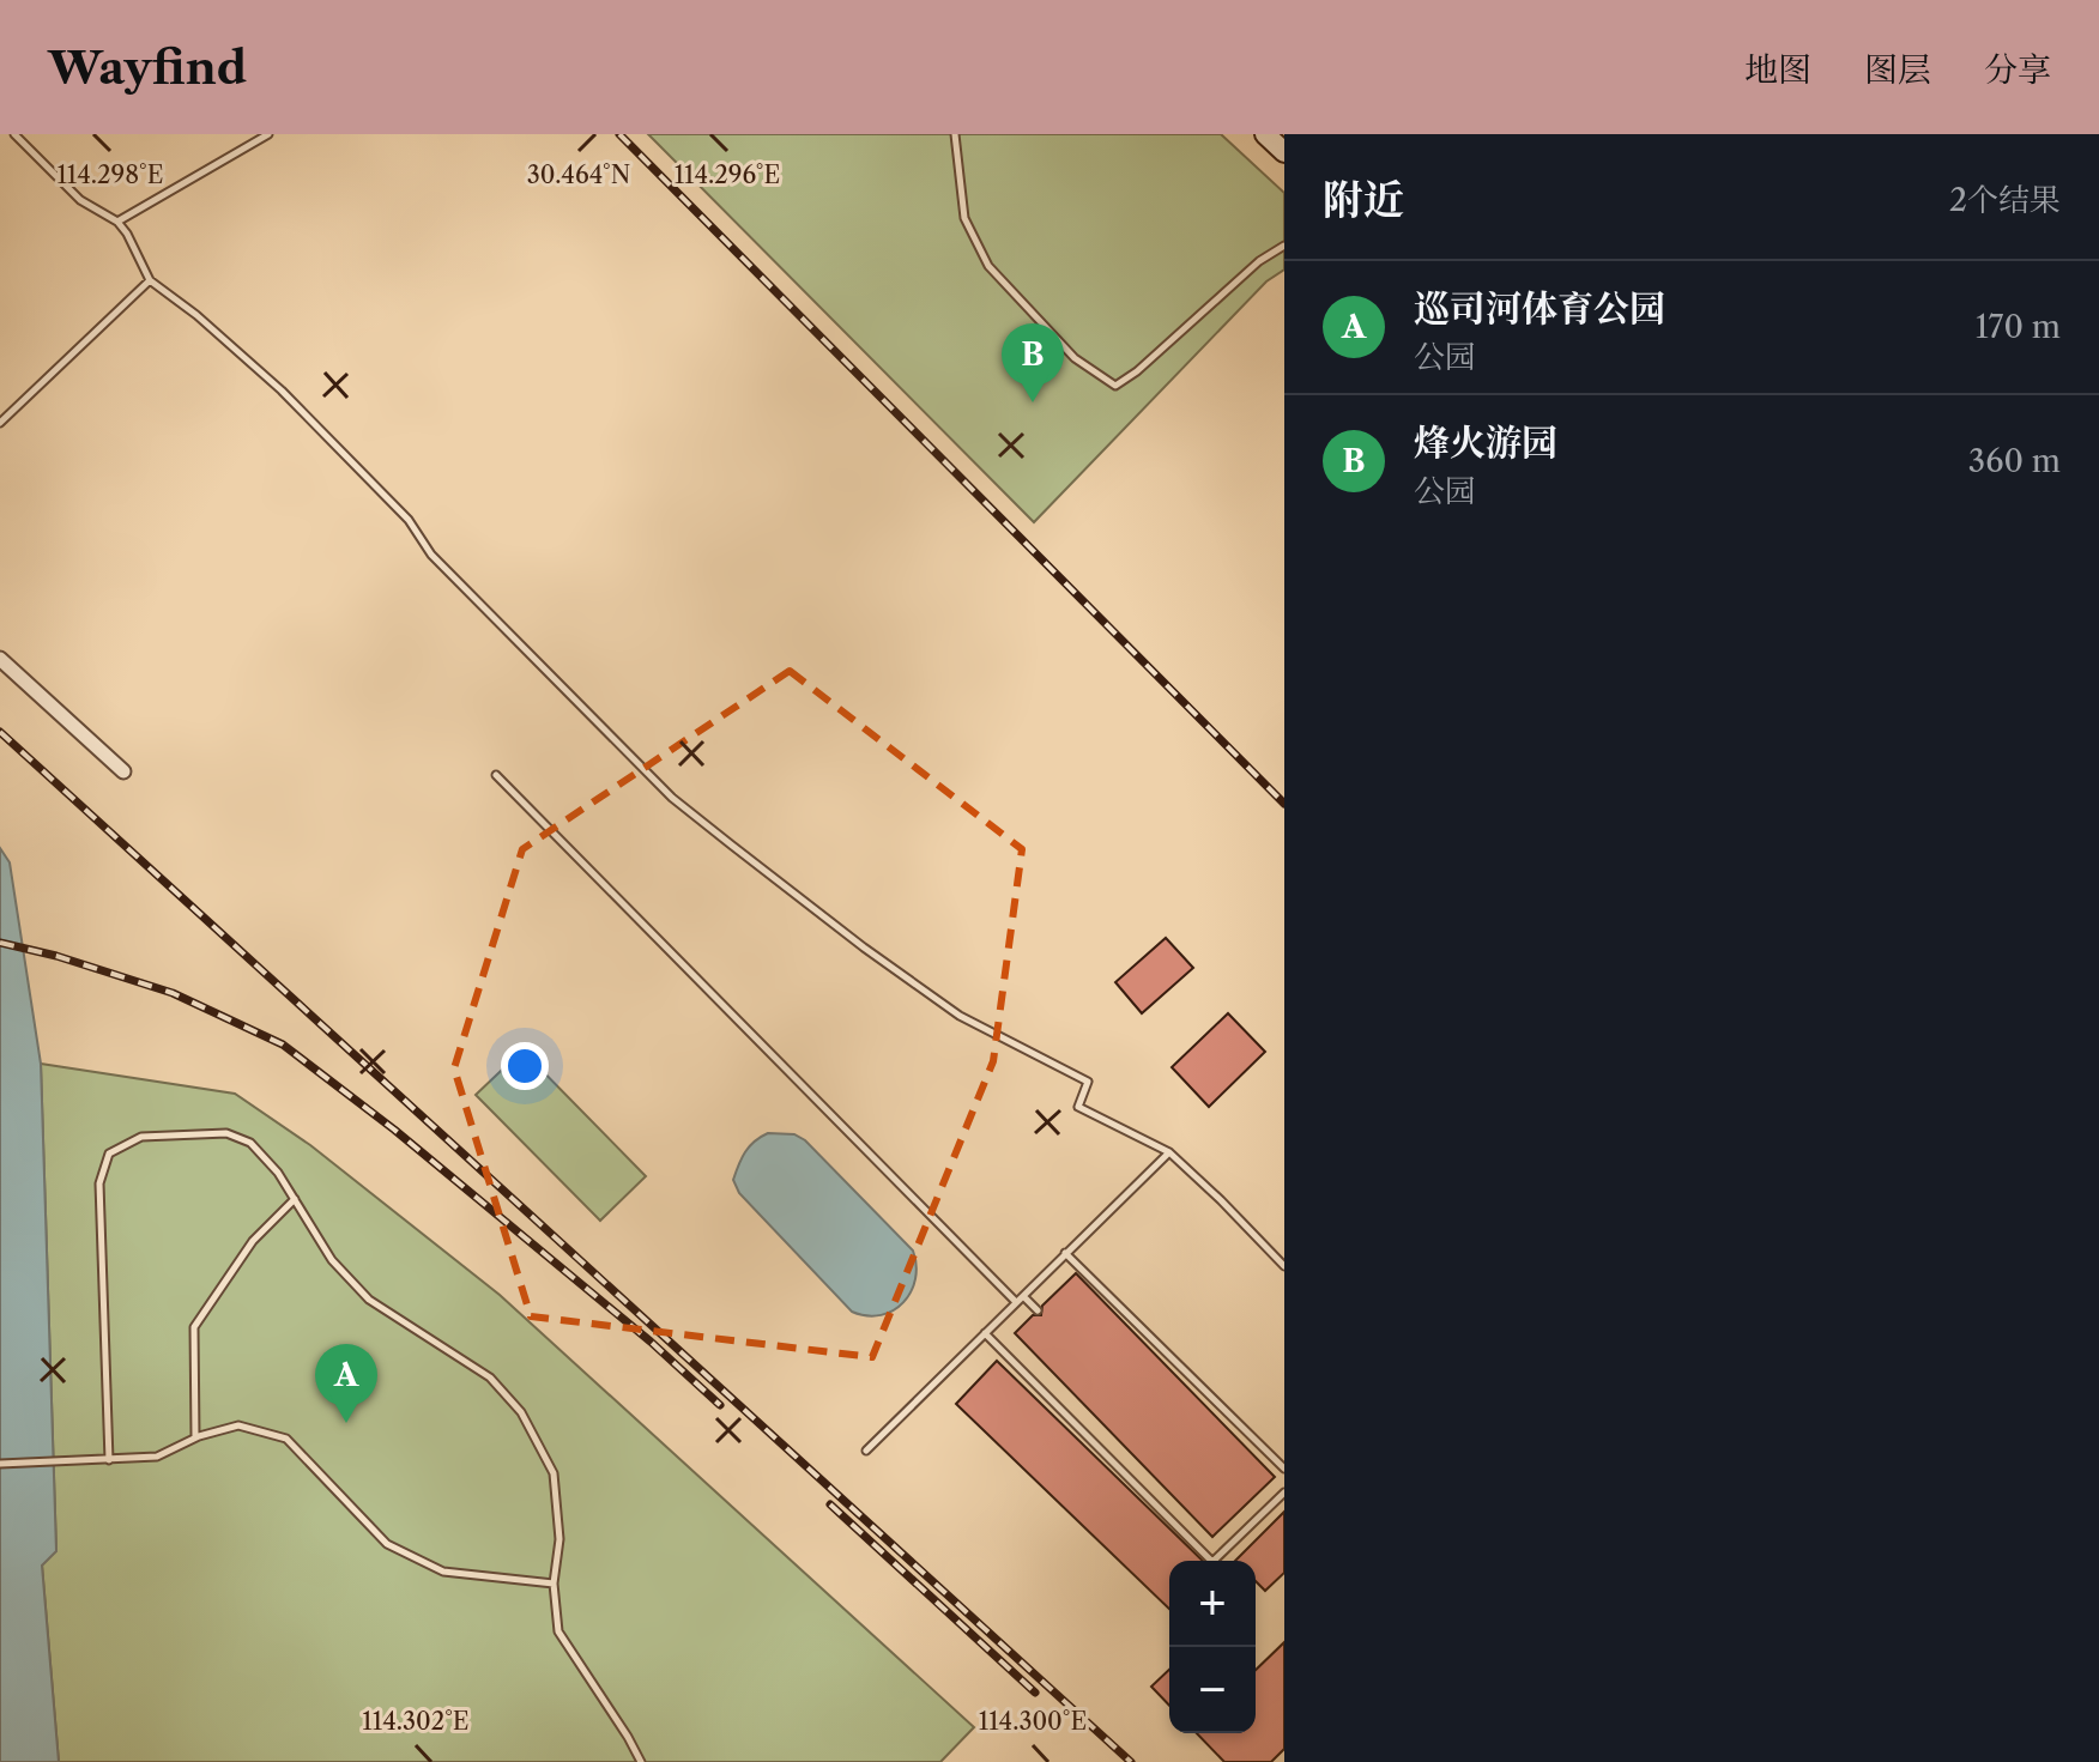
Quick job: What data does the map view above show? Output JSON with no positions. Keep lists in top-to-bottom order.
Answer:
{
  "page": {
    "header": "Wayfind",
    "nav": ["地图", "图层", "分享"],
    "heading": ["附近", "2个结果"],
    "list": [
      {
        "mark": "A",
        "name": "巡司河体育公园",
        "note": "公园",
        "value": "170 m"
      },
      {
        "mark": "B",
        "name": "烽火游园",
        "note": "公园",
        "value": "360 m"
      }
    ],
    "pins": ["B", "A"],
    "map_buttons": ["+", "−"]
  },
  "coordinates": [
    "30.464°N",
    "114.298°E",
    "114.296°E",
    "114.302°E",
    "114.300°E"
  ]
}
